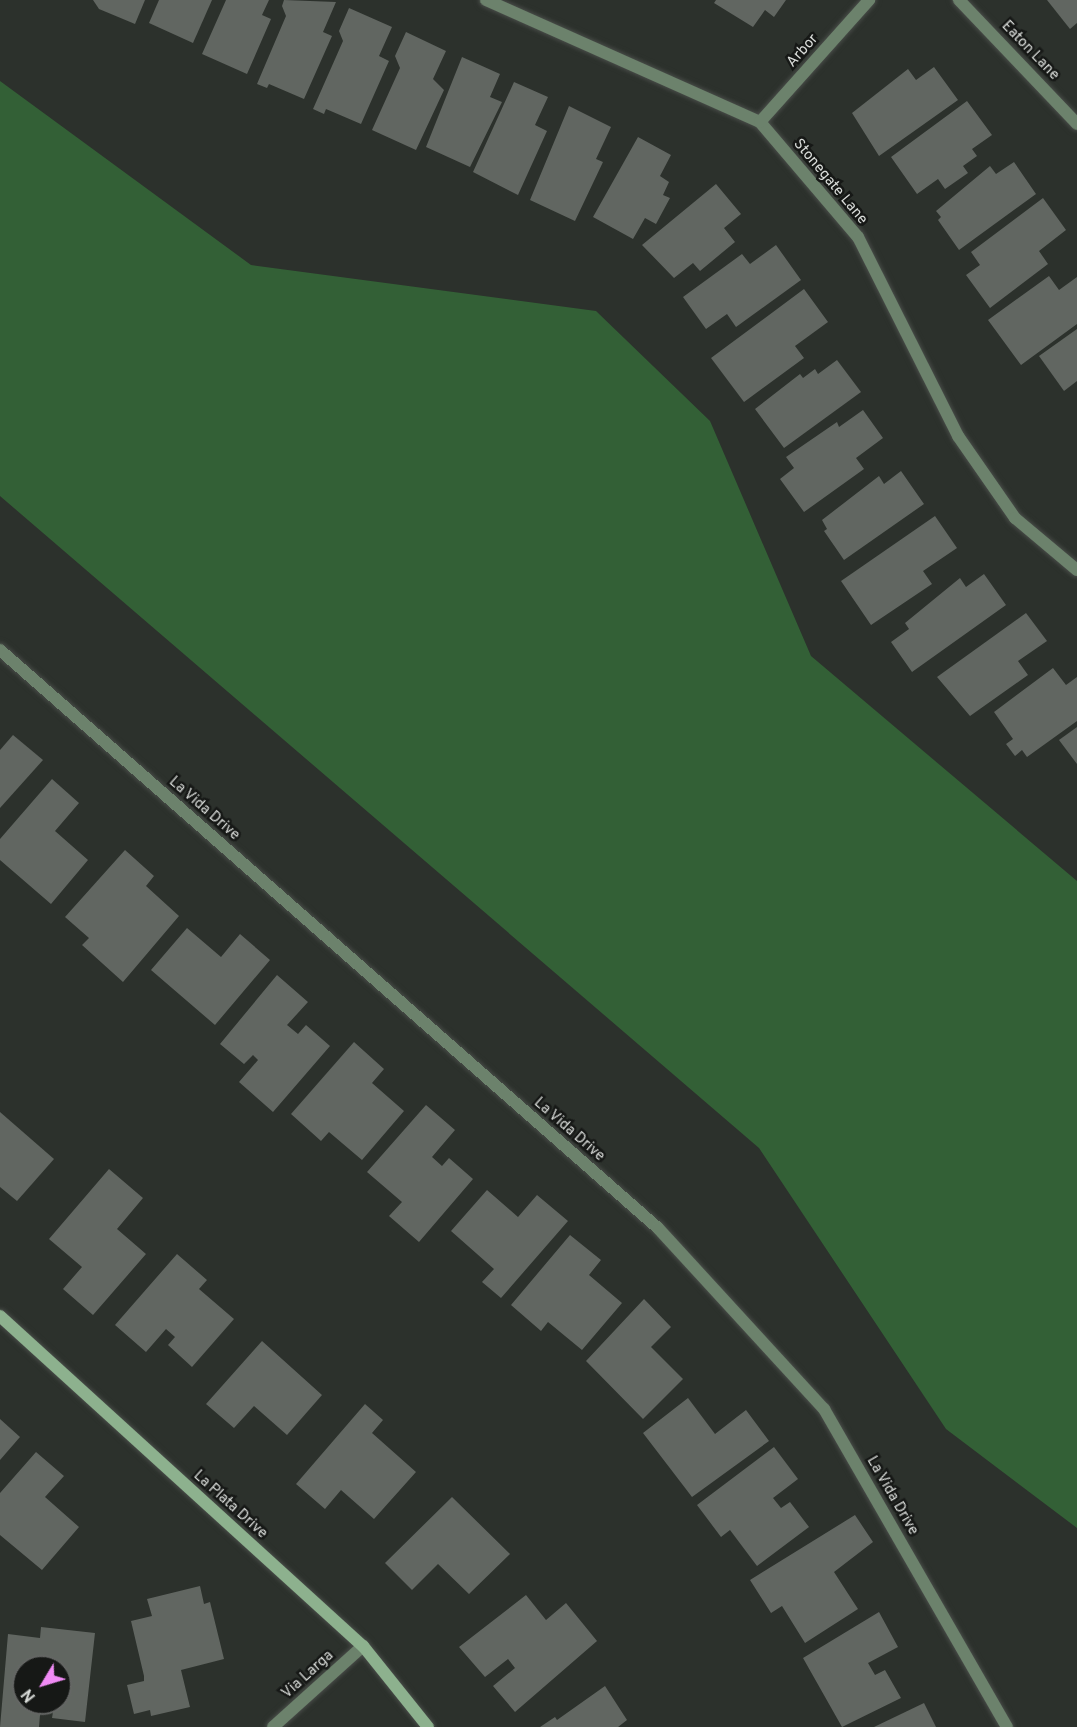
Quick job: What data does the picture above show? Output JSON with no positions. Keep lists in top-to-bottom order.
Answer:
{
  "streets": {
    "street": [
      "Arbor",
      "Eaton Lane",
      "Stonegate Lane",
      "La Vida Drive",
      "La Plata Drive",
      "Via Larga"
    ]
  },
  "crossings": [
    ["Arbor", "Stonegate Lane"],
    ["La Plata Drive", "Via Larga"]
  ],
  "north": "bottom left"
}
